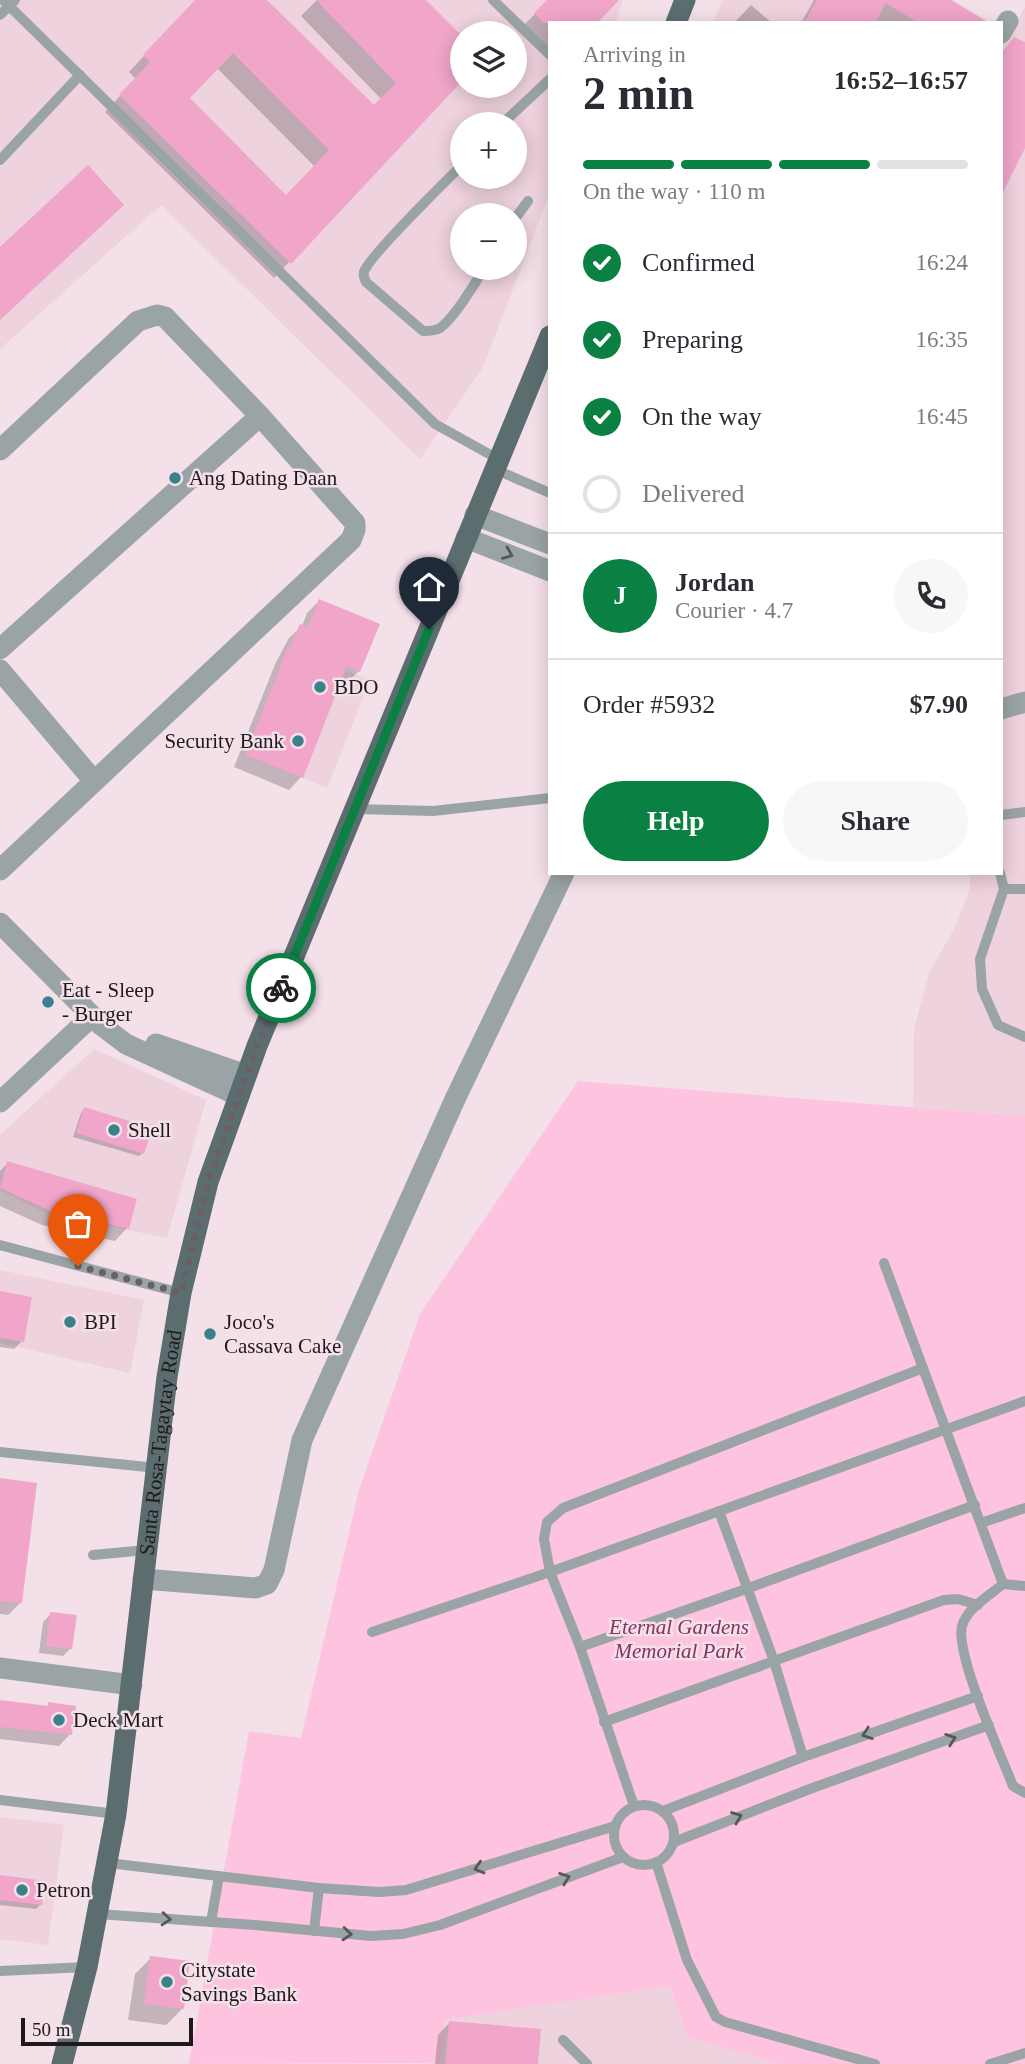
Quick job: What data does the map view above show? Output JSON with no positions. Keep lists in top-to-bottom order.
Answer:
{
  "streets": {
    "main road": ["Santa Rosa-Tagaytay Road"]
  },
  "parks": ["Eternal Gardens Memorial Park"],
  "places": [
    "Ang Dating Daan",
    "BDO",
    "Security Bank",
    "Eat - Sleep - Burger",
    "Shell",
    "BPI",
    "Joco's Cassava Cake",
    "Deck Mart",
    "Petron",
    "Citystate Savings Bank"
  ],
  "scale_bar": "50 m",
  "page": {
    "map_buttons": ["+", "−"],
    "heading": ["2 min", "Arriving in", "16:52–16:57"],
    "panel": [
      "Jordan",
      "Courier · 4.7",
      "Order #5932",
      "$7.90"
    ],
    "bar": "On the way · 110 m",
    "list": [
      ["Confirmed", "16:24"],
      ["Preparing", "16:35"],
      ["On the way", "16:45"],
      "Delivered"
    ],
    "round": "J",
    "buttons": ["Help", "Share"],
    "scale": "50 m"
  }
}
